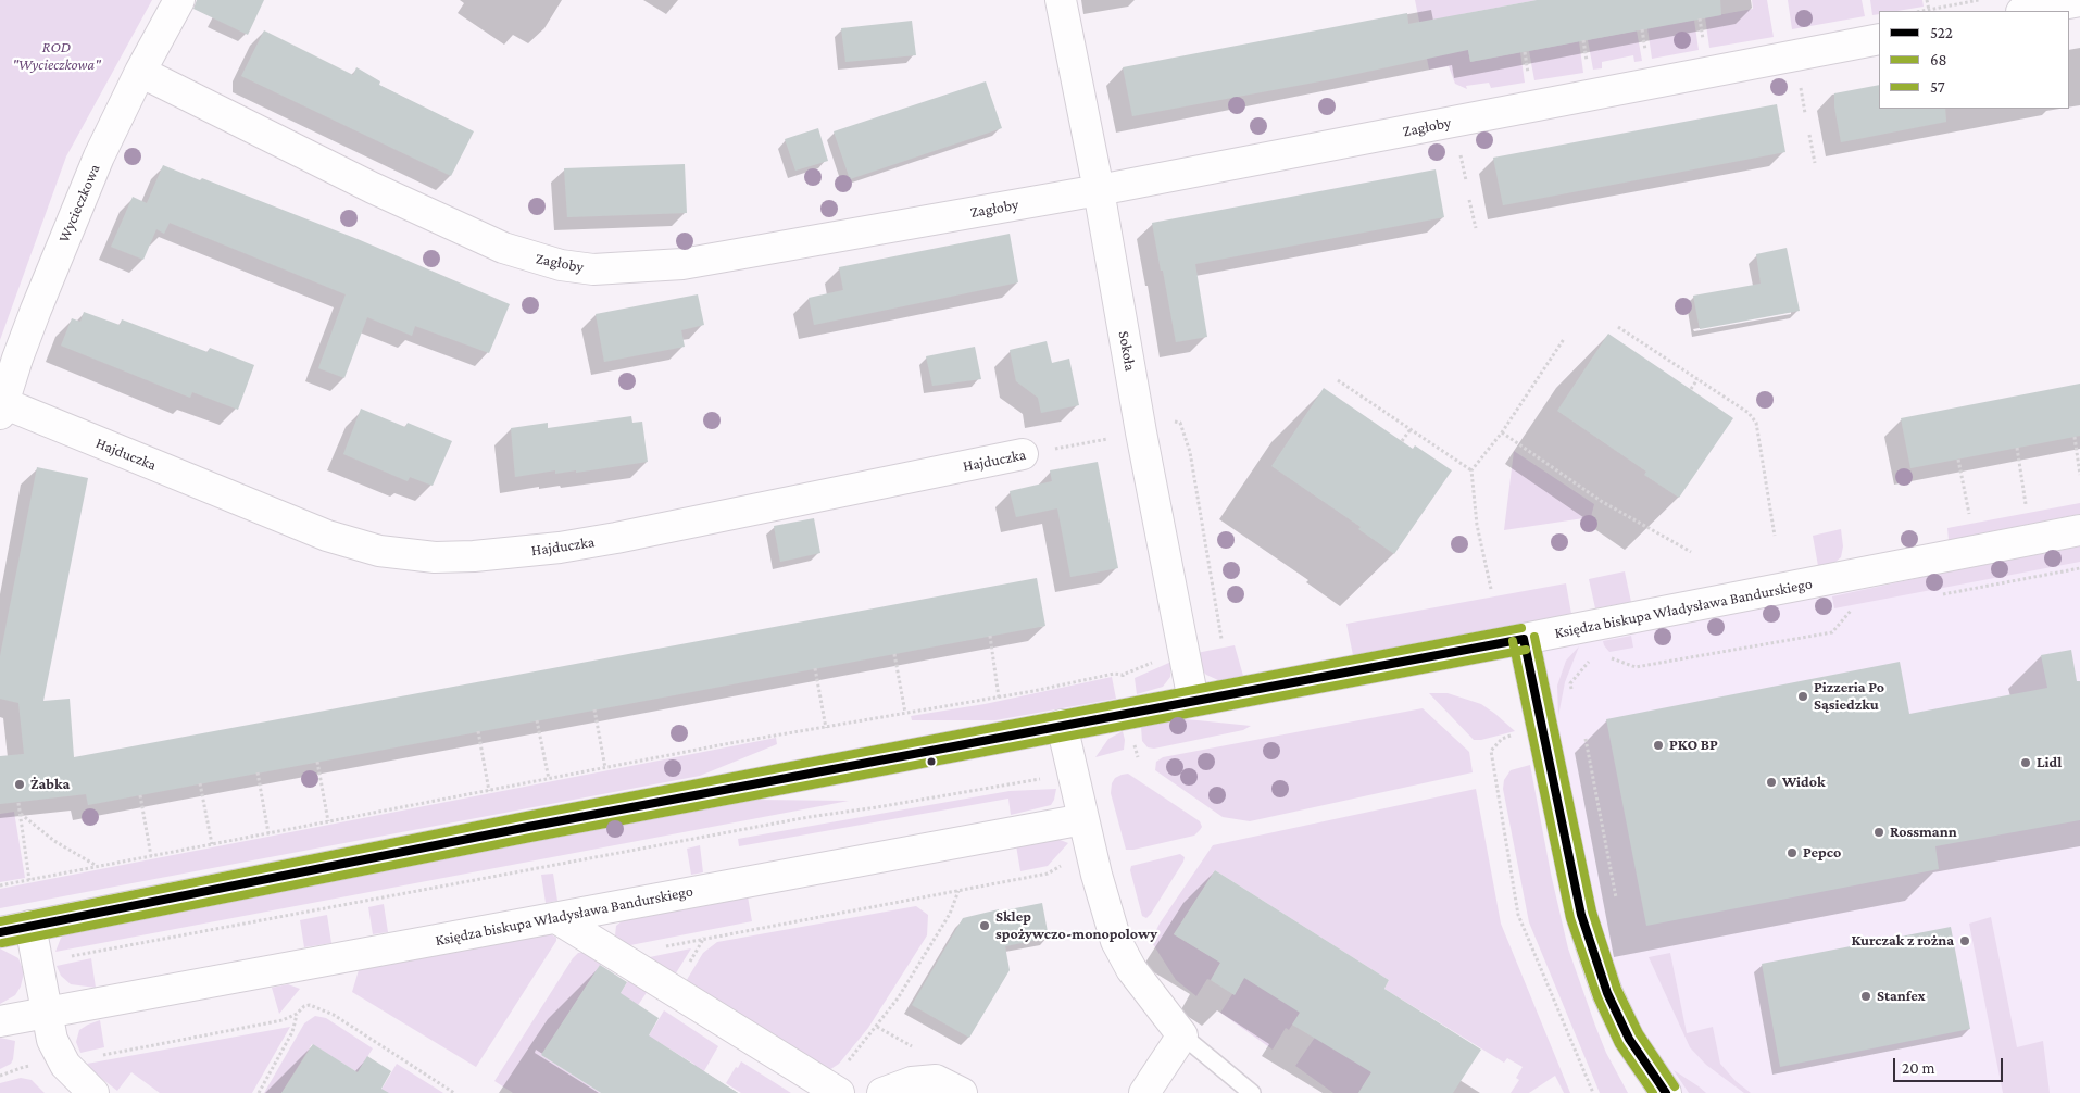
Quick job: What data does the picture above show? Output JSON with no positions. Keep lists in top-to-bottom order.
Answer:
{
  "streets": {
    "street": [
      "Zagłoby",
      "Wycieczkowa",
      "Sokoła",
      "Hajduczka",
      "Księdza biskupa Władysława Bandurskiego"
    ]
  },
  "crossings": [
    ["Zagłoby", "Wycieczkowa"],
    ["Zagłoby", "Sokoła"],
    ["Wycieczkowa", "Hajduczka"],
    ["Sokoła", "Hajduczka"],
    ["Sokoła", "Księdza biskupa Władysława Bandurskiego"]
  ],
  "parks": ["ROD \"Wycieczkowa\""],
  "places": [
    "Pizzeria Po Sąsiedzku",
    "PKO BP",
    "Lidl",
    "Widok",
    "Żabka",
    "Rossmann",
    "Pepco",
    "Sklep spożywczo-monopolowy",
    "Kurczak z rożna",
    "Stanfex"
  ],
  "lines": ["transit line 57", "transit line 522", "transit line 68"],
  "legend": ["522", "68", "57"],
  "scale_bar": "20 m"
}
